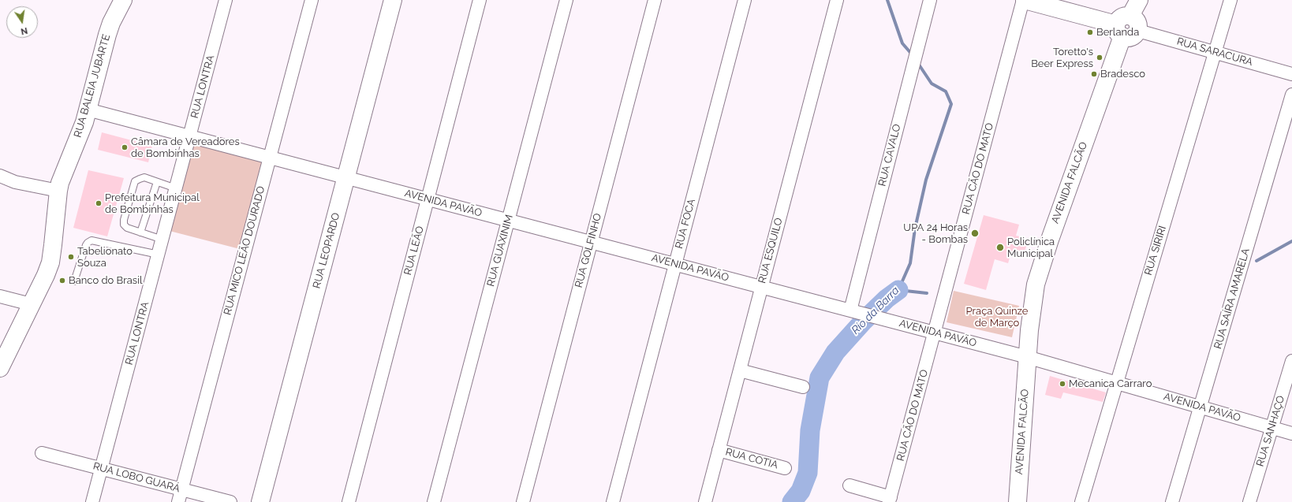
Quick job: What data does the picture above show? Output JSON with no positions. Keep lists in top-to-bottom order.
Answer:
{
  "streets": {
    "street": [
      "RUA SARACURA",
      "RUA BALEIA JUBARTE",
      "RUA LONTRA",
      "RUA CAVALO",
      "RUA CÃO DO MATO",
      "AVENIDA FALCÃO",
      "AVENIDA PAVÃO",
      "RUA FOCA",
      "RUA MICO LEÃO DOURADO",
      "RUA LEOPARDO",
      "RUA LEÃO",
      "RUA GUAXINIM",
      "RUA GOLFINHO",
      "RUA ESQUILO",
      "RUA SIRIRI",
      "RUA SAÍRA AMARELA",
      "RUA SANHAÇO",
      "RUA COTIA",
      "RUA LOBO GUARÁ"
    ]
  },
  "crossings": [
    ["RUA SARACURA", "AVENIDA FALCÃO"],
    ["RUA SARACURA", "RUA SIRIRI"],
    ["RUA BALEIA JUBARTE", "AVENIDA PAVÃO"],
    ["RUA LONTRA", "AVENIDA PAVÃO"],
    ["RUA LONTRA", "RUA LOBO GUARÁ"],
    ["RUA CAVALO", "AVENIDA PAVÃO"],
    ["RUA CÃO DO MATO", "AVENIDA PAVÃO"],
    ["AVENIDA FALCÃO", "AVENIDA PAVÃO"],
    ["AVENIDA PAVÃO", "RUA FOCA"],
    ["AVENIDA PAVÃO", "RUA MICO LEÃO DOURADO"],
    ["AVENIDA PAVÃO", "RUA LEOPARDO"],
    ["AVENIDA PAVÃO", "RUA LEÃO"],
    ["AVENIDA PAVÃO", "RUA GUAXINIM"],
    ["AVENIDA PAVÃO", "RUA GOLFINHO"],
    ["AVENIDA PAVÃO", "RUA ESQUILO"],
    ["AVENIDA PAVÃO", "RUA SIRIRI"],
    ["AVENIDA PAVÃO", "RUA SAÍRA AMARELA"],
    ["AVENIDA PAVÃO", "RUA SANHAÇO"],
    ["RUA MICO LEÃO DOURADO", "RUA LOBO GUARÁ"],
    ["RUA ESQUILO", "RUA COTIA"]
  ],
  "water": ["Rio da Barra"],
  "parks": ["Praça Quinze de Março"],
  "places": [
    "Berlanda",
    "Toretto's Beer Express",
    "Bradesco",
    "Câmara de Vereadores de Bombinhas",
    "Prefeitura Municipal de Bombinhas",
    "UPA 24 Horas - Bombas",
    "Policlínica Municipal",
    "Tabelionato Souza",
    "Banco do Brasil",
    "Mecanica Carraro"
  ],
  "north": "bottom"
}
